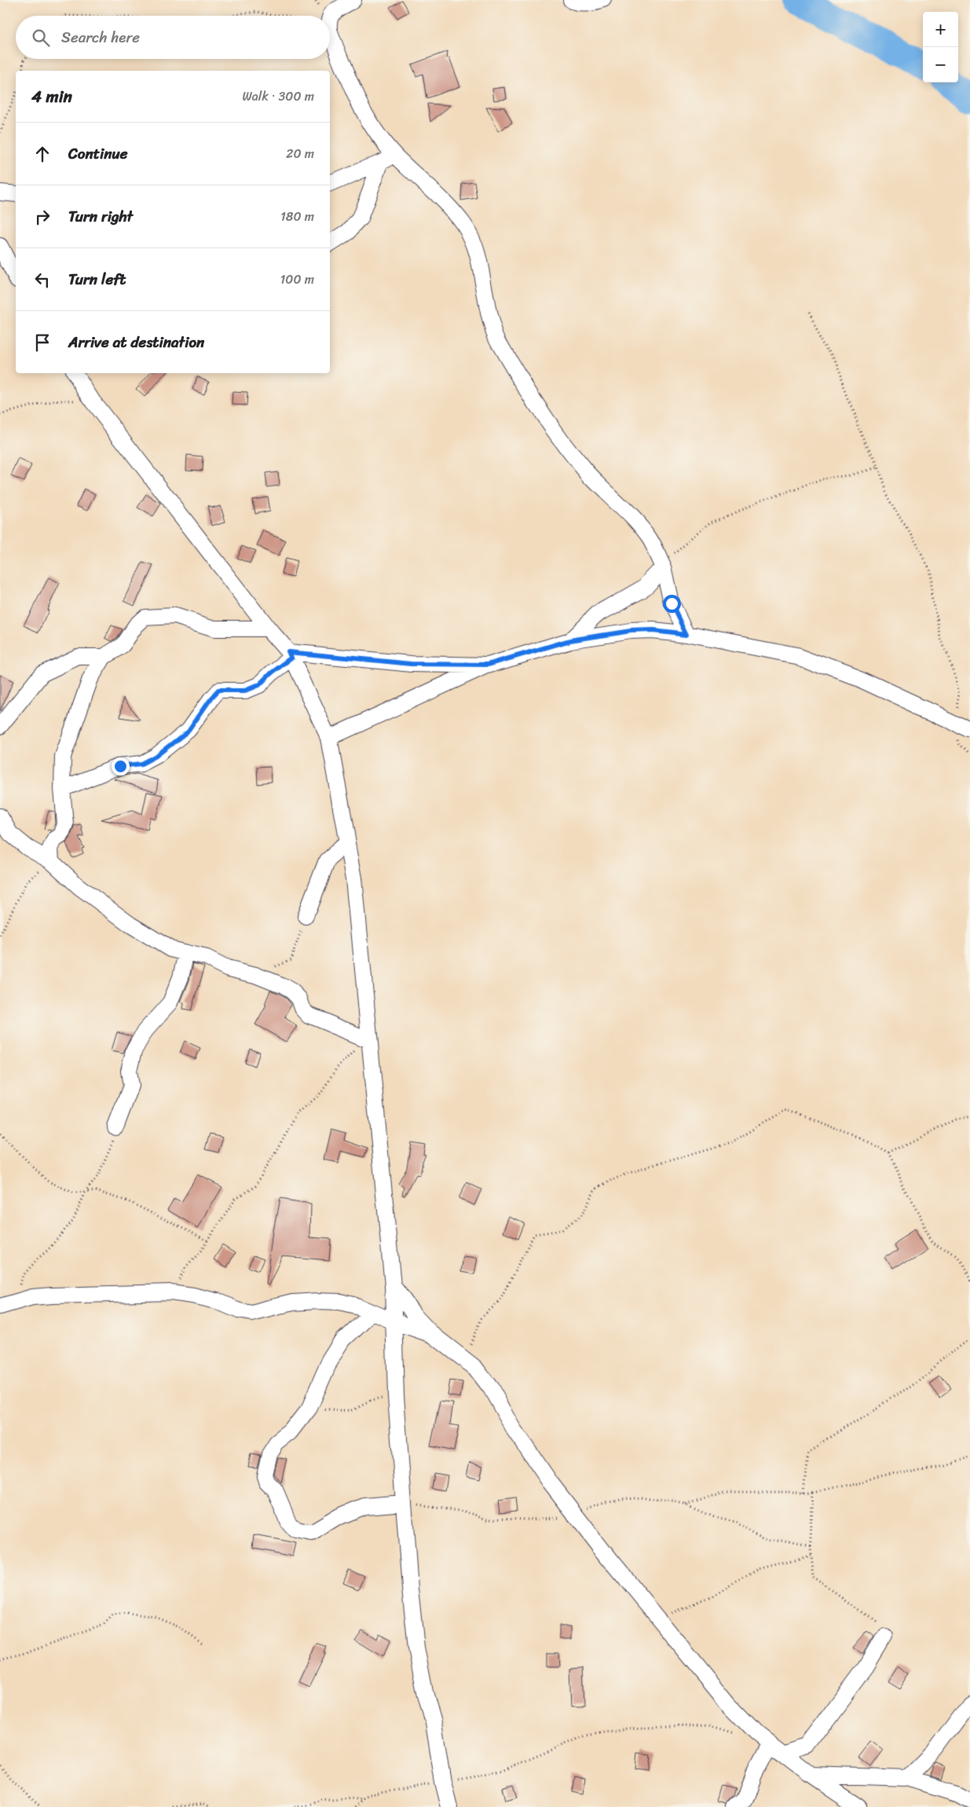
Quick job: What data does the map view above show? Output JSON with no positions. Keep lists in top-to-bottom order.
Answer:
{
  "page": {
    "map_buttons": ["+", "−"],
    "search": "Search here",
    "heading": ["4 min", "Walk · 300 m"],
    "list": [
      ["Continue", "20 m"],
      ["Turn right", "180 m"],
      ["Turn left", "100 m"],
      "Arrive at destination"
    ]
  }
}
